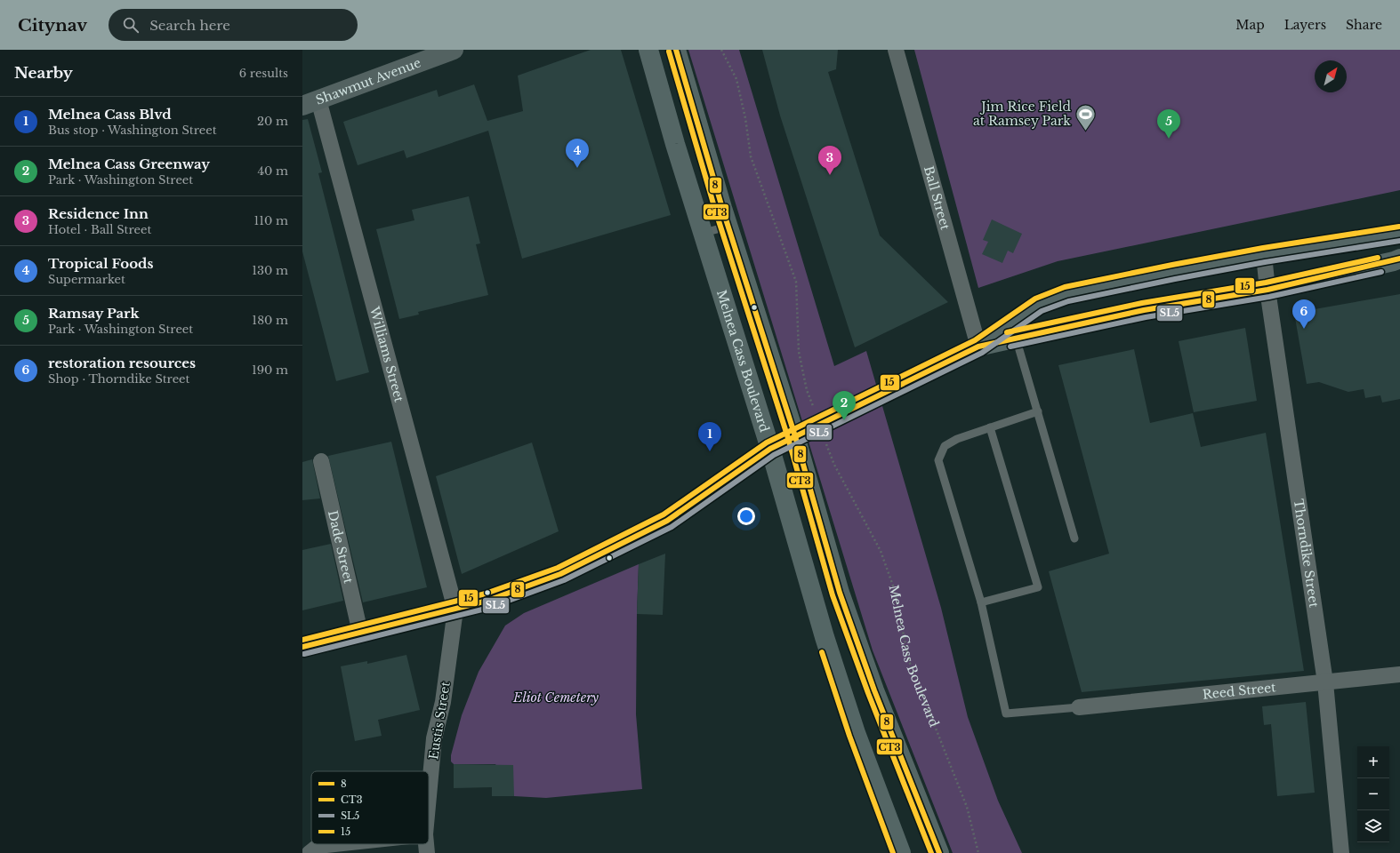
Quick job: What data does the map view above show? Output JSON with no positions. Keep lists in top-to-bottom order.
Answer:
{
  "streets": {
    "main road": ["Shawmut Avenue", "Melnea Cass Boulevard"],
    "street": [
      "Ball Street",
      "Williams Street",
      "Dade Street",
      "Thorndike Street",
      "Reed Street",
      "Eustis Street"
    ]
  },
  "crossings": [
    ["Shawmut Avenue", "Williams Street"],
    ["Williams Street", "Eustis Street"],
    ["Thorndike Street", "Reed Street"]
  ],
  "parks": ["Eliot Cemetery"],
  "places": {
    "sports": ["Jim Rice Field at Ramsey Park"]
  },
  "lines": [
    "transit line 8",
    "transit line CT3",
    "transit line 15",
    "transit line SL5"
  ],
  "legend": [
    "8",
    "CT3",
    "SL5",
    "15"
  ],
  "north": "top right",
  "page": {
    "header": "Citynav",
    "search": "Search here",
    "nav": ["Map", "Layers", "Share"],
    "heading": ["Nearby", "6 results"],
    "list": [
      {
        "mark": "1",
        "name": "Melnea Cass Blvd",
        "note": "Bus stop · Washington Street",
        "value": "20 m"
      },
      {
        "mark": "2",
        "name": "Melnea Cass Greenway",
        "note": "Park · Washington Street",
        "value": "40 m"
      },
      {
        "mark": "3",
        "name": "Residence Inn",
        "note": "Hotel · Ball Street",
        "value": "110 m"
      },
      {
        "mark": "4",
        "name": "Tropical Foods",
        "note": "Supermarket",
        "value": "130 m"
      },
      {
        "mark": "5",
        "name": "Ramsay Park",
        "note": "Park · Washington Street",
        "value": "180 m"
      },
      {
        "mark": "6",
        "name": "restoration resources",
        "note": "Shop · Thorndike Street",
        "value": "190 m"
      }
    ],
    "pins": [
      "5",
      "4",
      "3",
      "6",
      "2",
      "1"
    ],
    "map_buttons": ["+", "−"]
  }
}
